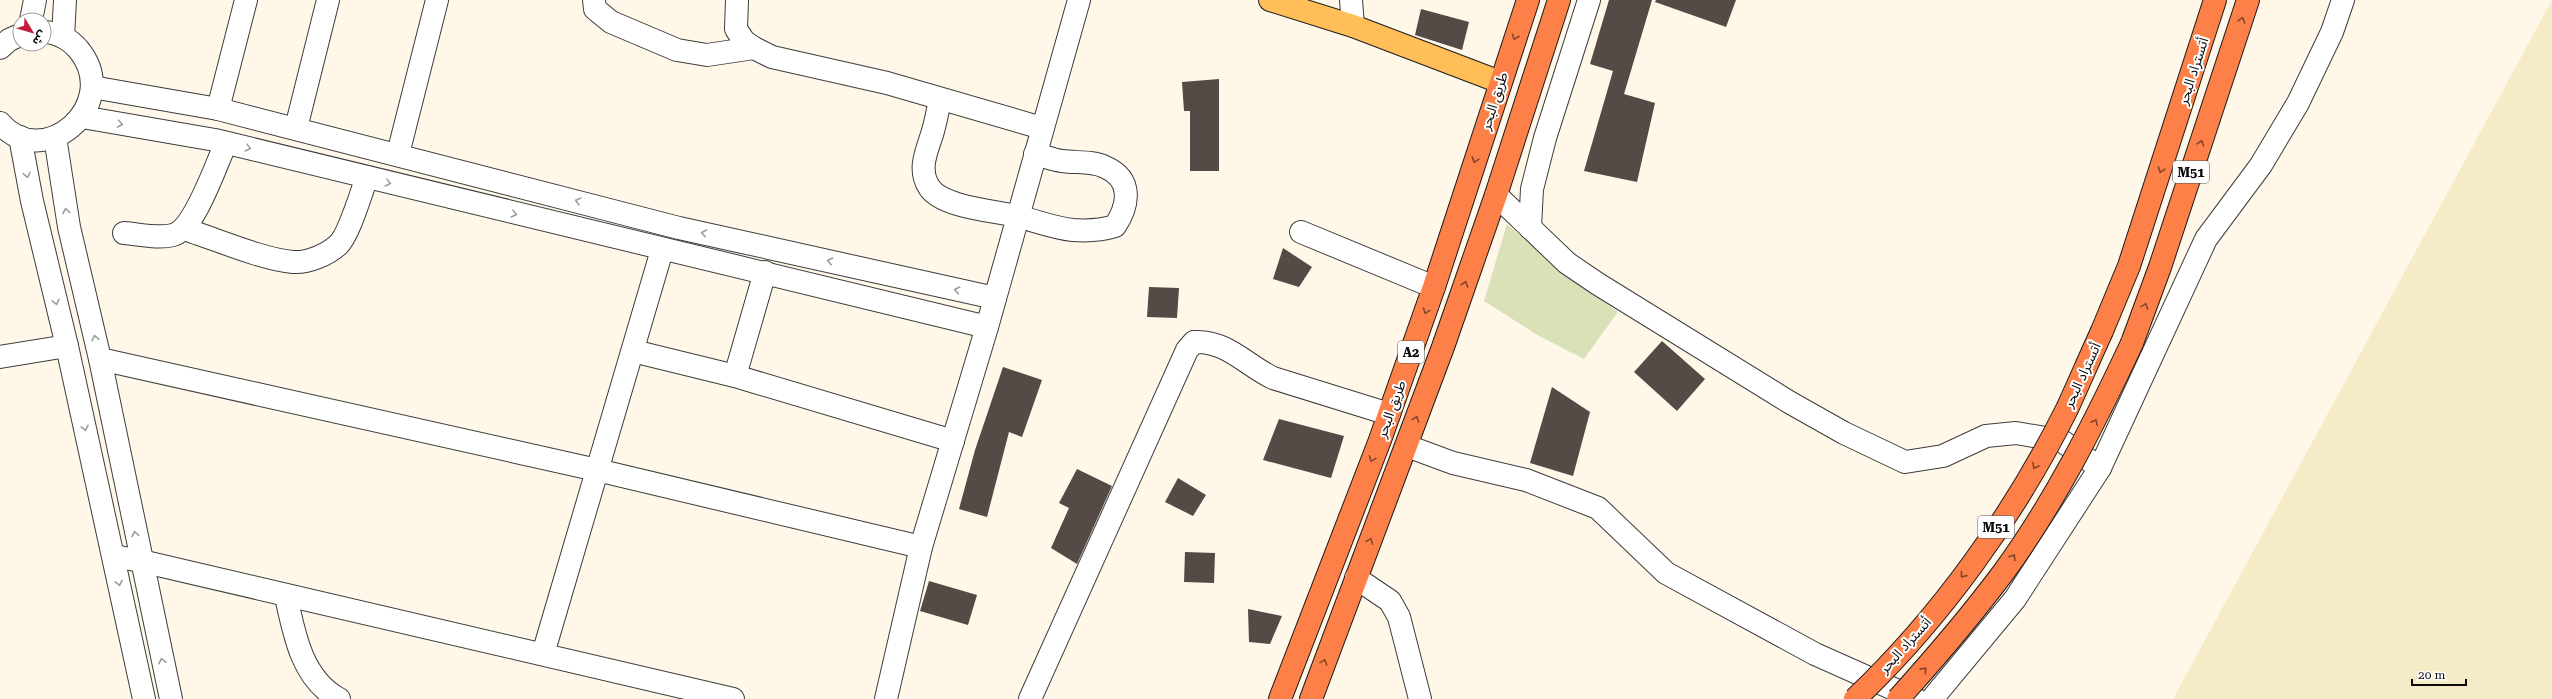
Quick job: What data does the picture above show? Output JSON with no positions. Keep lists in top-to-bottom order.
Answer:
{
  "streets": {
    "highway": [
      "أتستراد البحر",
      "طريق البحر",
      "M51",
      "A2"
    ]
  },
  "scale_bar": "20 m",
  "north": "bottom right"
}
